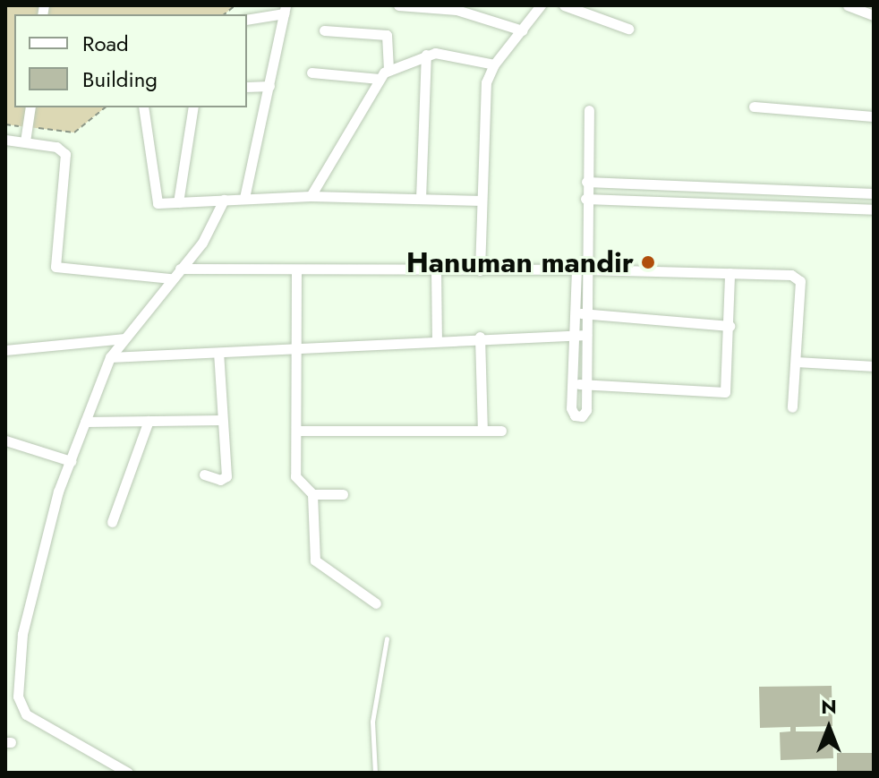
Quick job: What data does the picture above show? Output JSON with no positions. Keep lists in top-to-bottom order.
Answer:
{
  "places": ["Hanuman mandir"],
  "legend": ["Road", "Building"],
  "north": "top"
}
